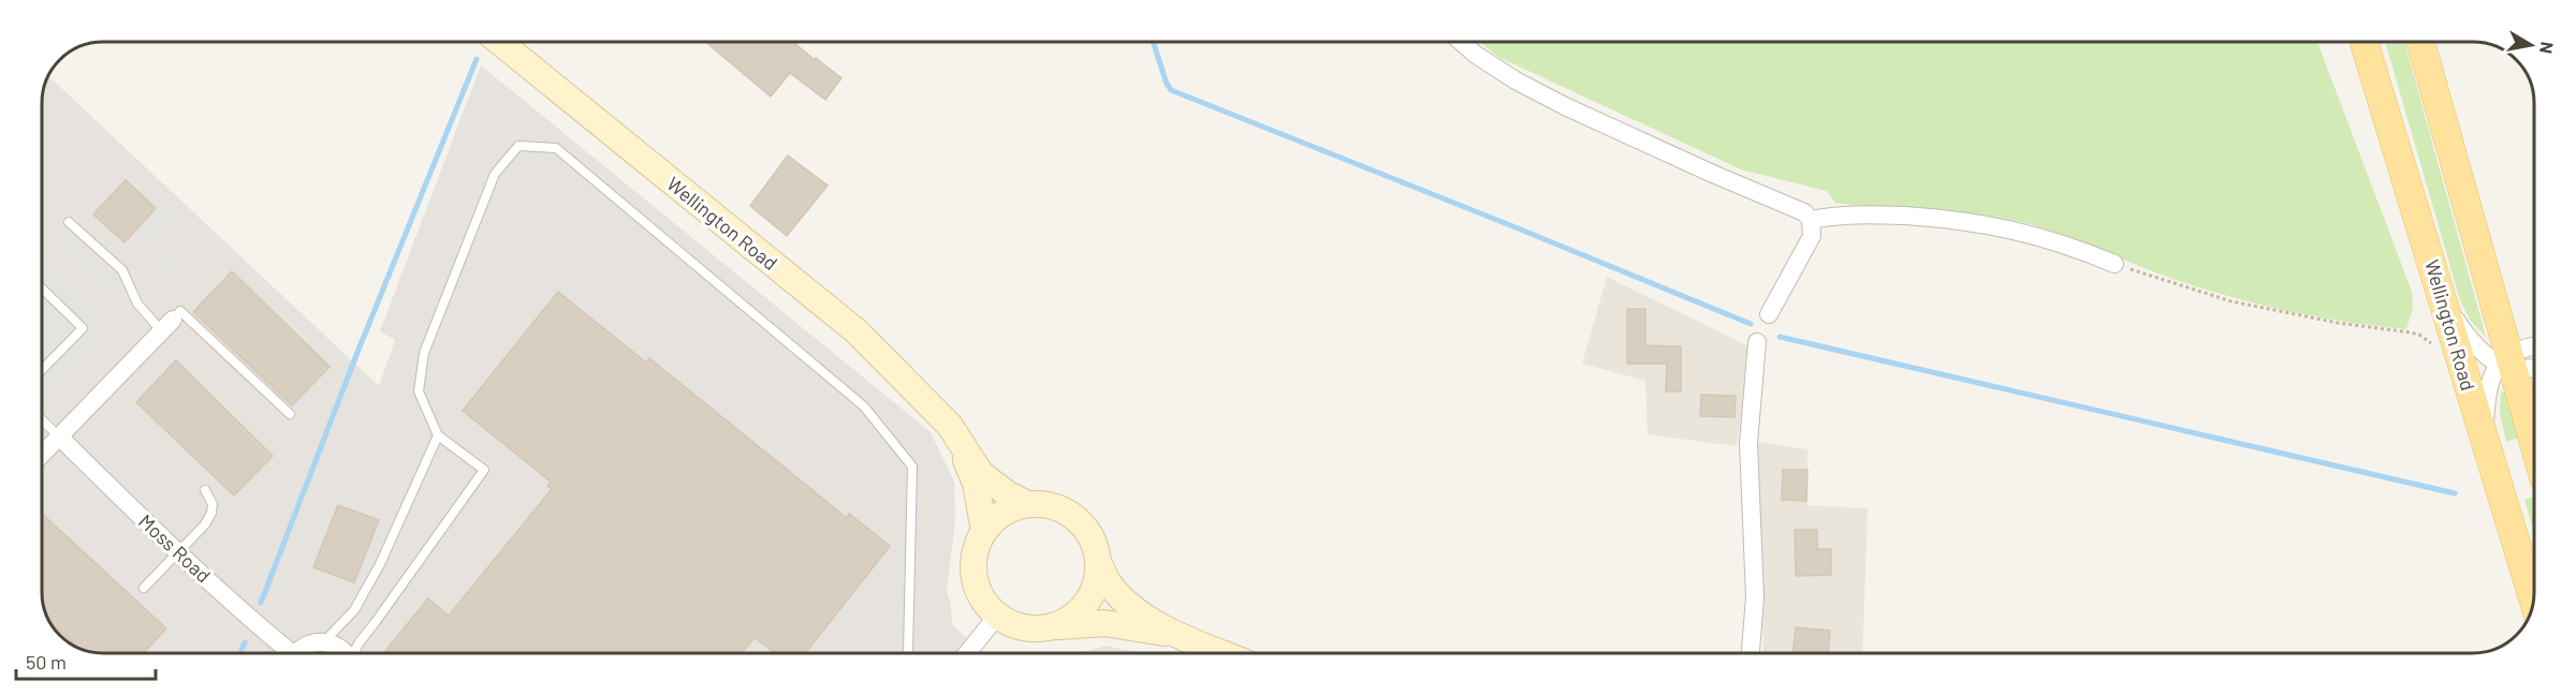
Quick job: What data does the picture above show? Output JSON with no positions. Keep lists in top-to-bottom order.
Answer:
{
  "streets": {
    "main road": ["Wellington Road"],
    "street": ["Moss Road"]
  },
  "scale_bar": "50 m",
  "north": "right"
}
